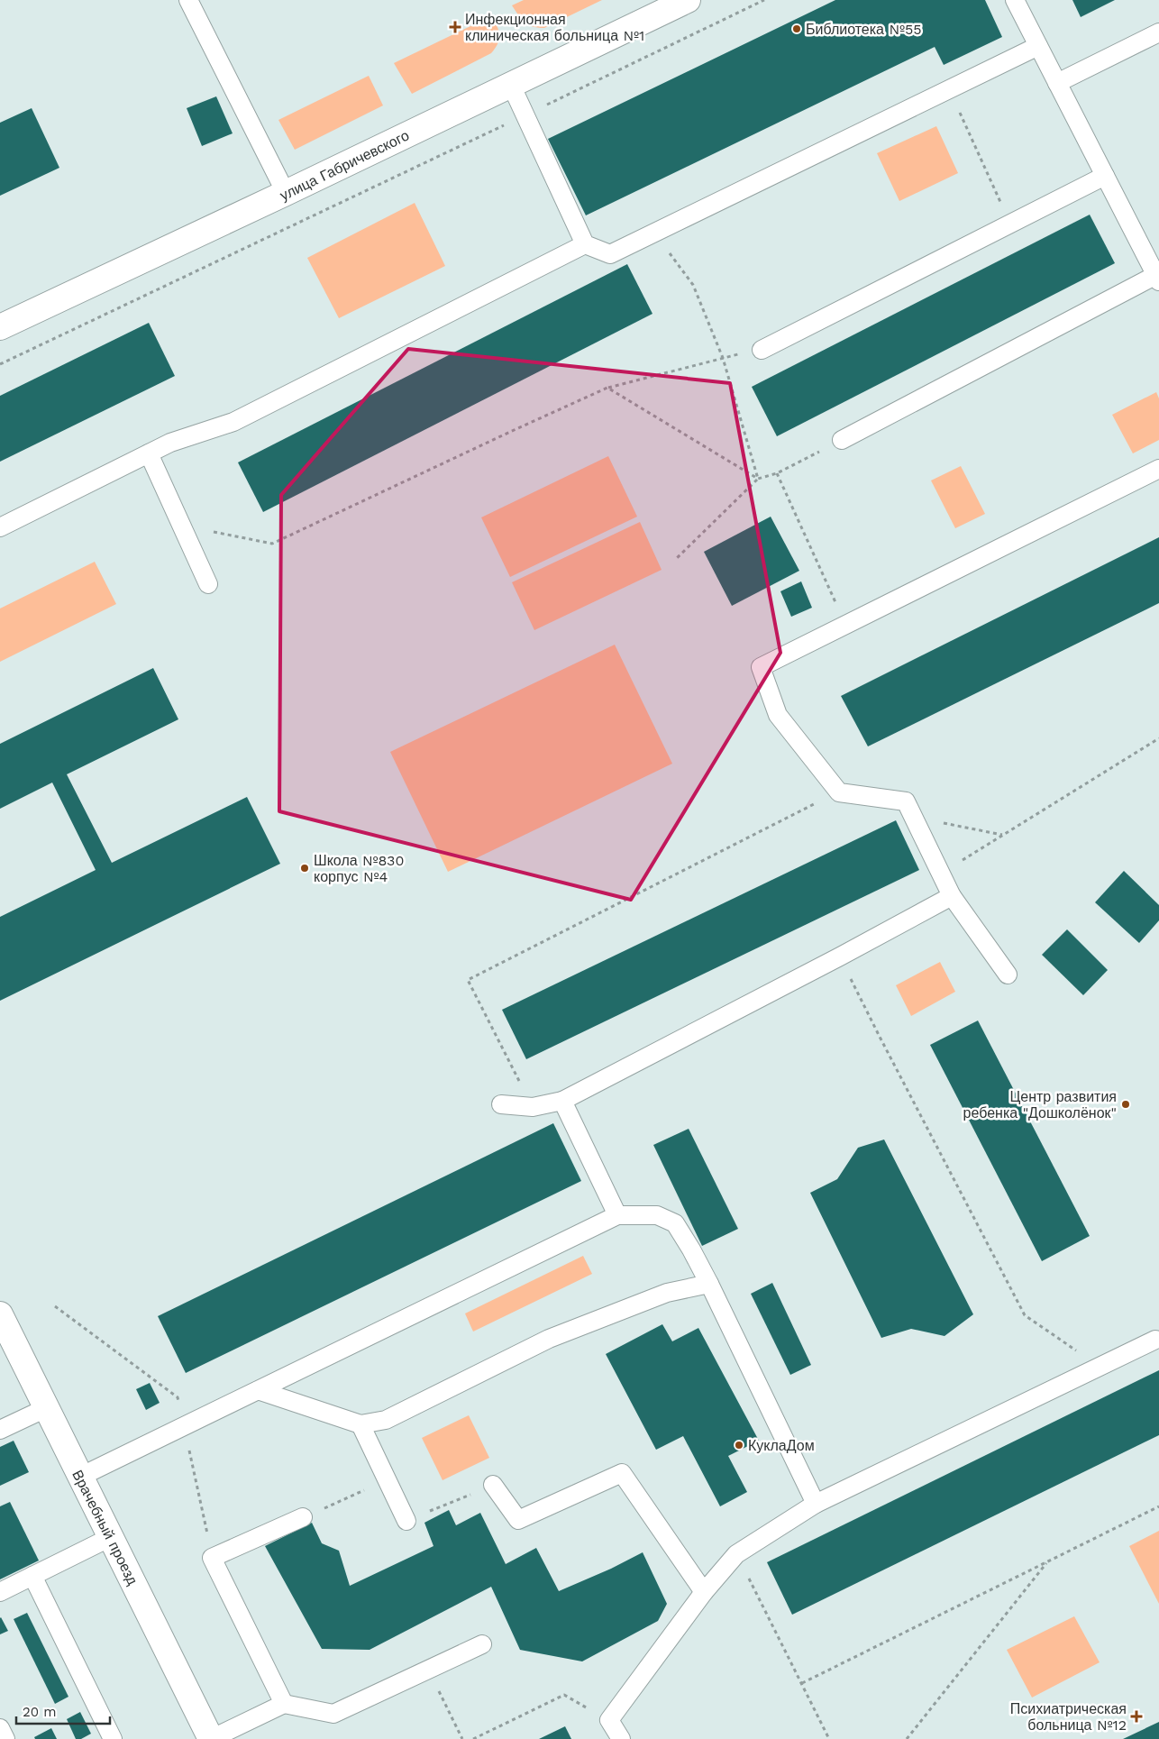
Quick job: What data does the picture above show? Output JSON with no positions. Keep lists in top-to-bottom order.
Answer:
{
  "streets": {
    "street": ["улица Габричевского", "Врачебный проезд"]
  },
  "places": {
    "health": ["Инфекционная клиническая больница №1", "Психиатрическая больница №12"],
    "other": [
      "Библиотека №55",
      "Школа №830 корпус №4",
      "Центр развития ребенка \"Дошколёнок\"",
      "КуклаДом"
    ]
  },
  "scale_bar": "20 m"
}
